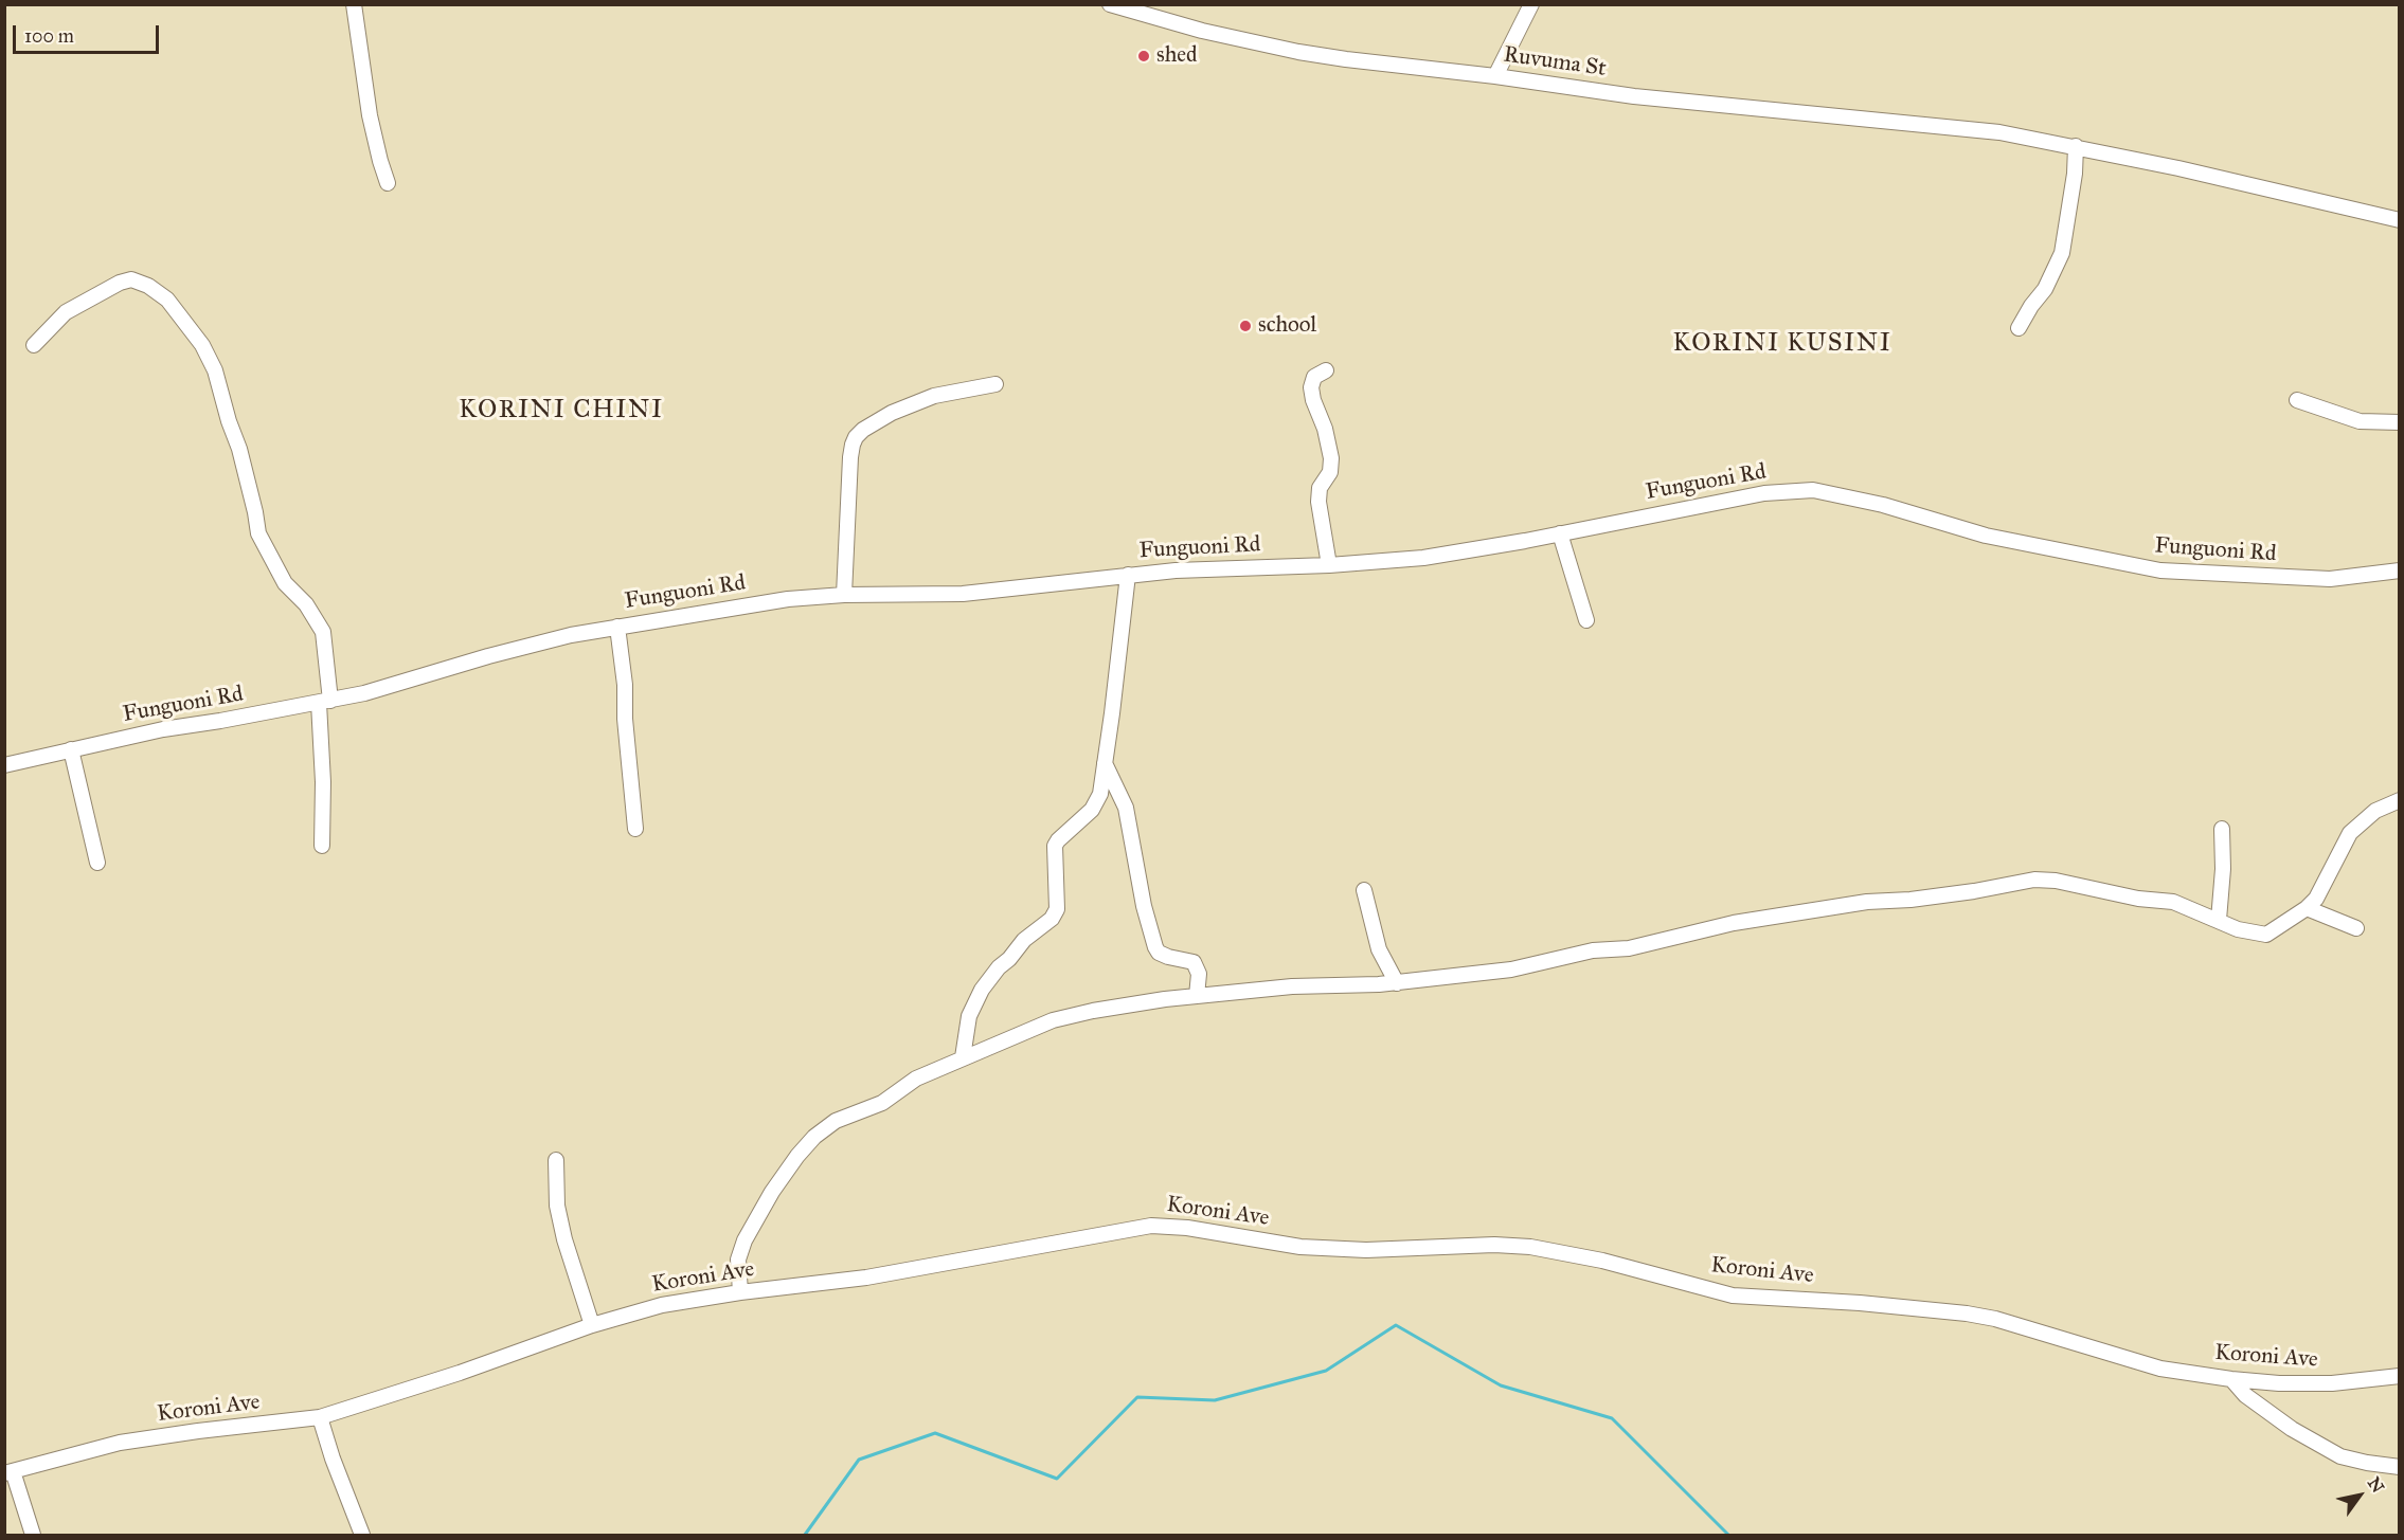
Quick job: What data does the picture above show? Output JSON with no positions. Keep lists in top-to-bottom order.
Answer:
{
  "streets": {
    "street": ["Ruvuma St", "Funguoni Rd", "Koroni Ave"]
  },
  "districts": ["KORINI KUSINI", "KORINI CHINI"],
  "places": ["shed", "school"],
  "scale_bar": "100 m",
  "north": "top right"
}
